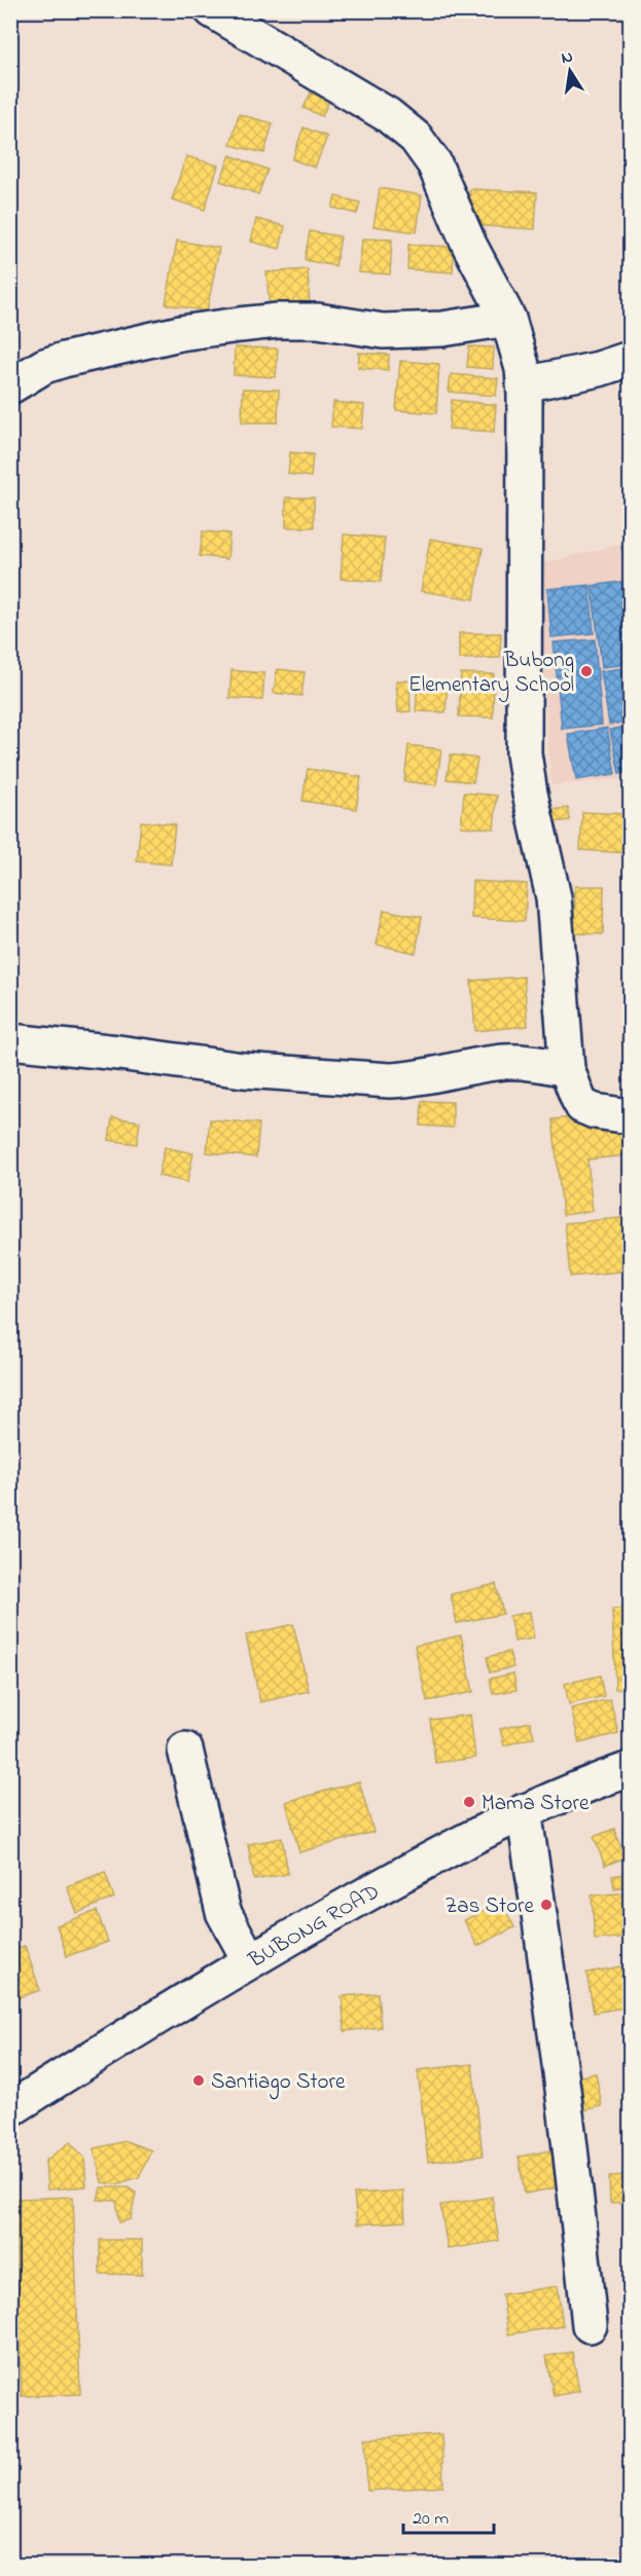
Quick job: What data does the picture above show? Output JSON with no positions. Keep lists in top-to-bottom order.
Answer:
{
  "streets": {
    "street": ["BUBONG ROAD"]
  },
  "places": [
    "Bubong Elementary School",
    "Mama Store",
    "Zas Store",
    "Santiago Store"
  ],
  "scale_bar": "20 m",
  "north": "top"
}
